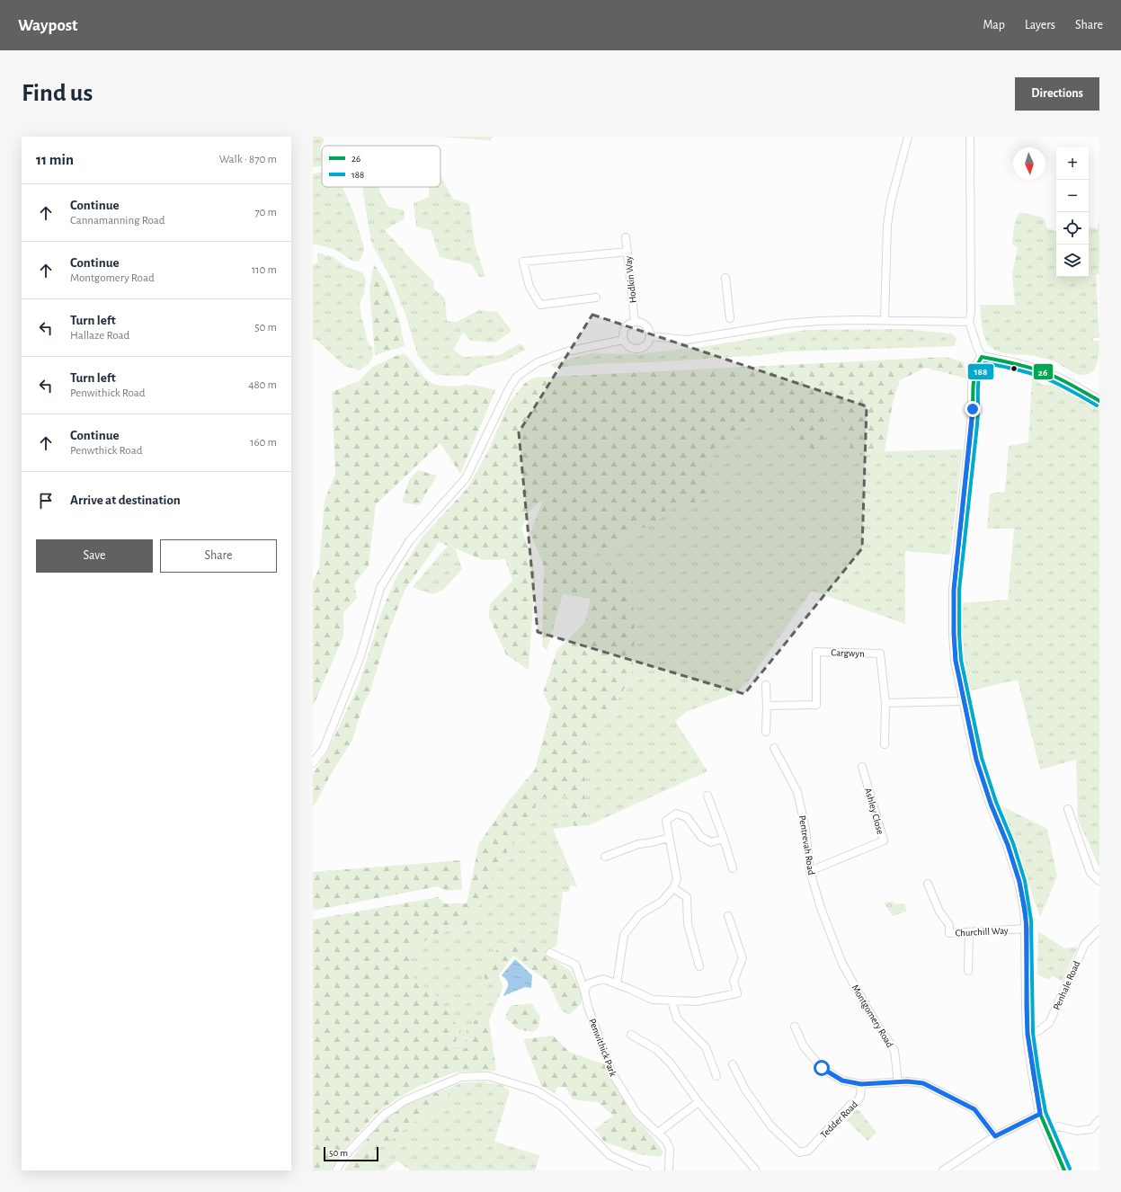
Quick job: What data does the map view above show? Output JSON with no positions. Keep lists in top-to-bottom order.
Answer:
{
  "streets": {
    "street": [
      "Hodkin Way",
      "Cargwyn",
      "Ashley Close",
      "Pentrevah Road",
      "Churchill Way",
      "Penhale Road",
      "Montgomery Road",
      "Penwithick Park",
      "Tedder Road"
    ]
  },
  "crossings": [
    ["Ashley Close", "Pentrevah Road"],
    ["Pentrevah Road", "Montgomery Road"]
  ],
  "lines": ["transit line 26", "transit line 188"],
  "legend": ["26", "188"],
  "scale_bar": "50 m",
  "north": "bottom",
  "page": {
    "header": "Waypost",
    "nav": ["Map", "Layers", "Share"],
    "buttons": [
      "Directions",
      ["Save", "Share"]
    ],
    "title": "Find us",
    "heading": ["11 min", "Walk · 870 m"],
    "map_buttons": ["+", "−"],
    "list": [
      ["Continue", "Cannamanning Road", "70 m"],
      ["Continue", "Montgomery Road", "110 m"],
      ["Turn left", "Hallaze Road", "50 m"],
      ["Turn left", "Penwithick Road", "480 m"],
      ["Continue", "Penwthick Road", "160 m"],
      "Arrive at destination"
    ],
    "scale": "50 m"
  }
}
